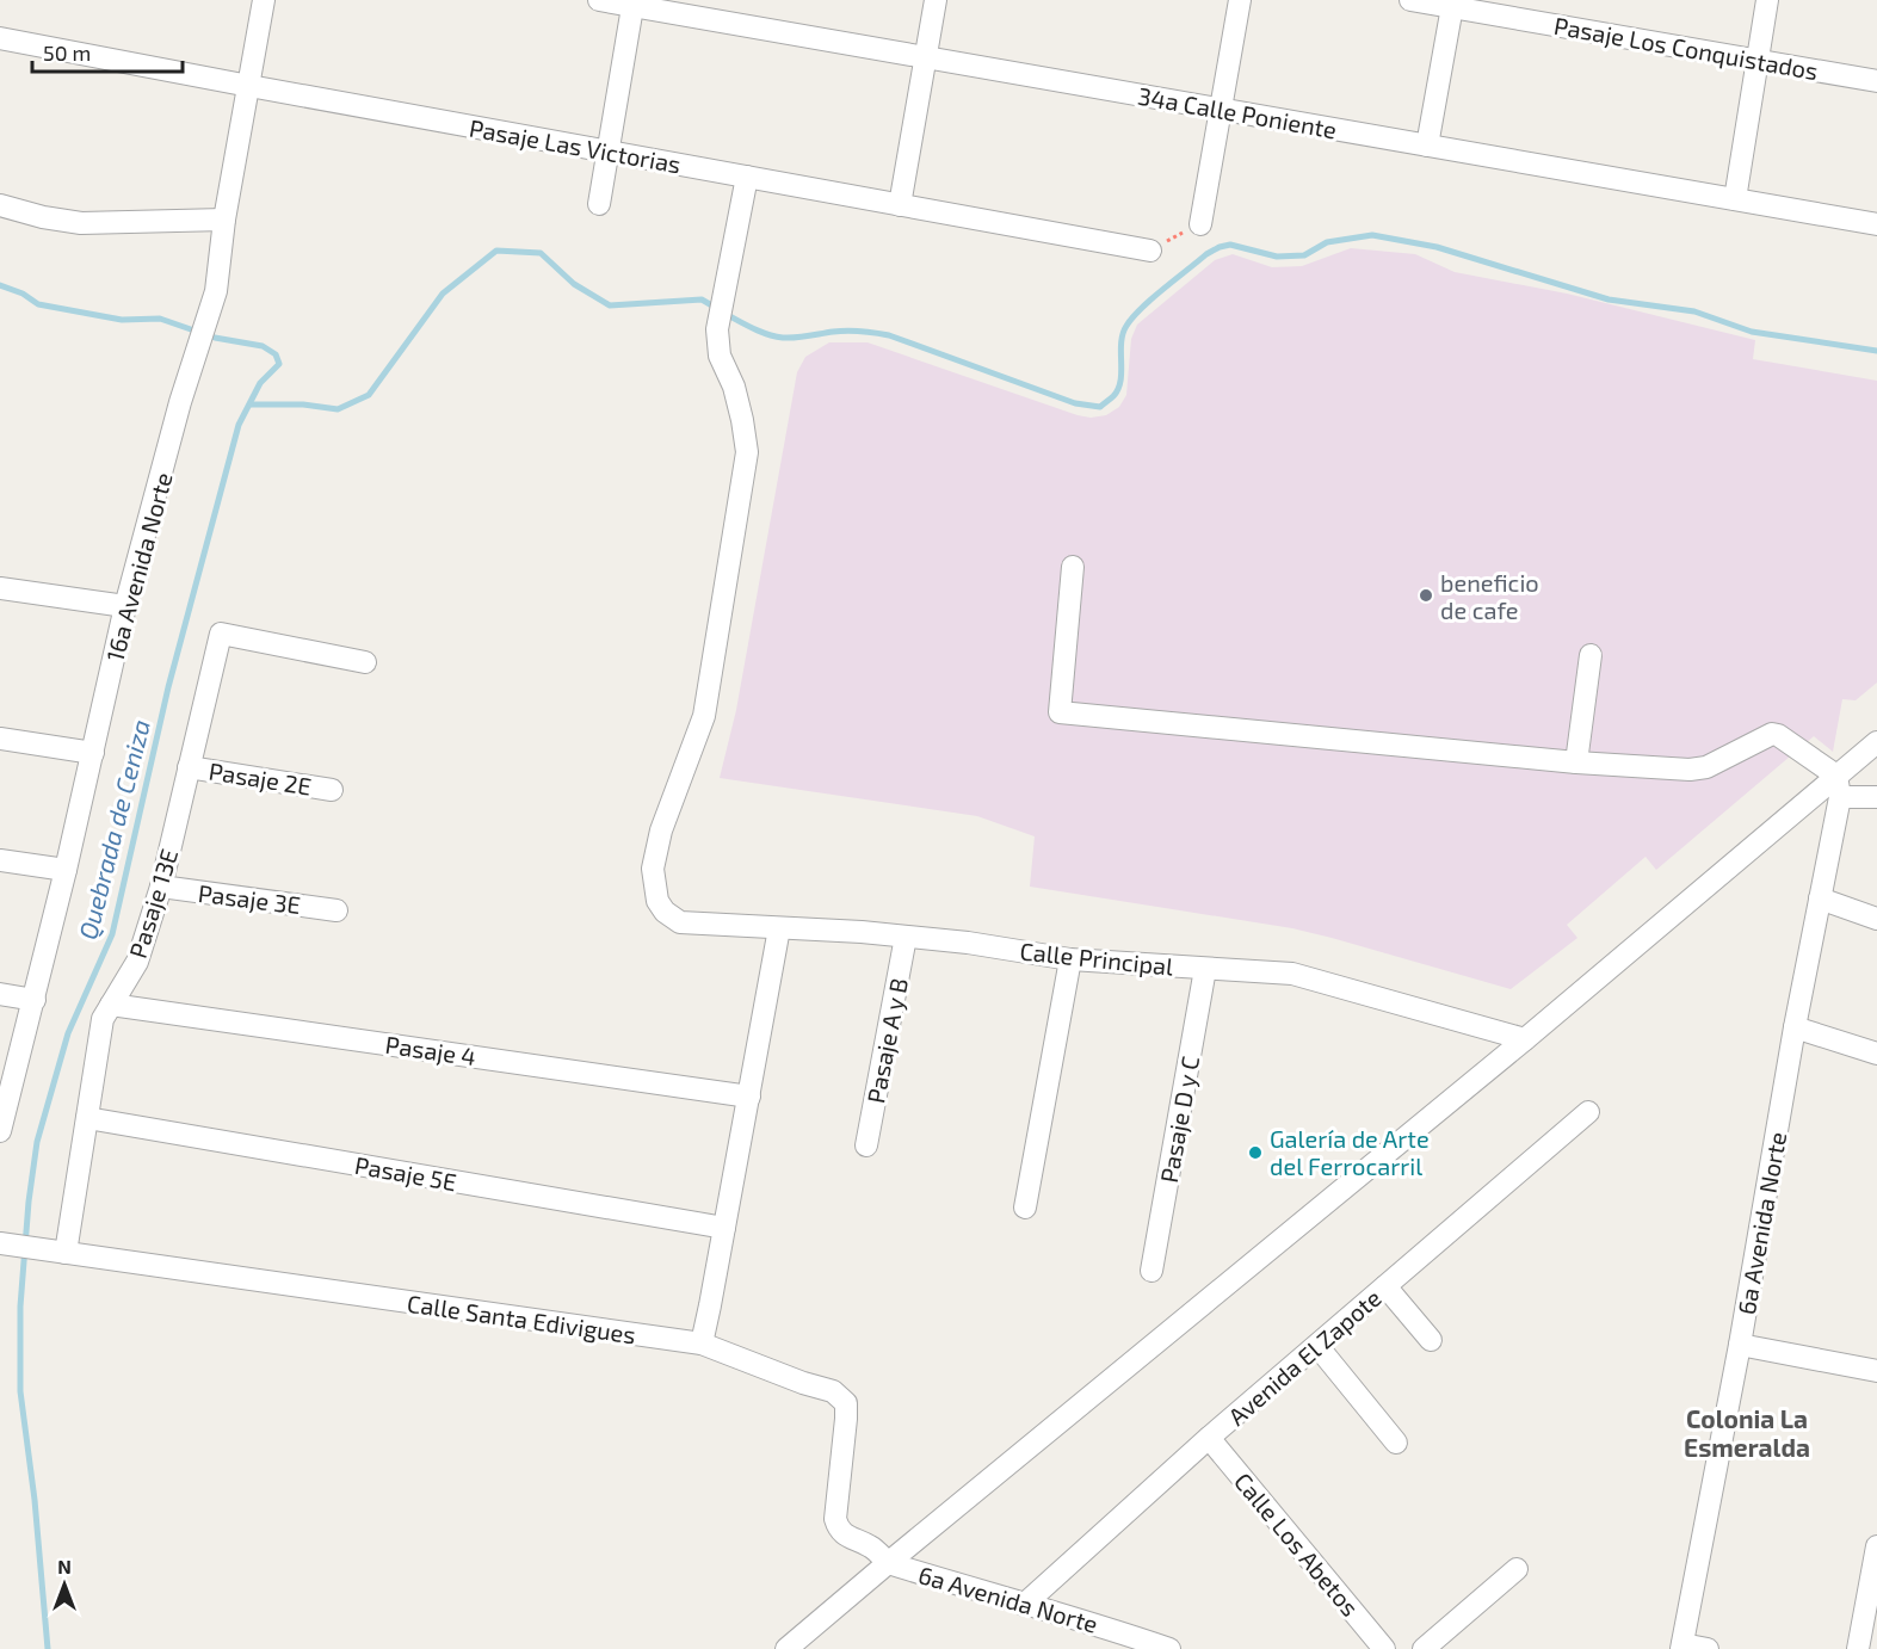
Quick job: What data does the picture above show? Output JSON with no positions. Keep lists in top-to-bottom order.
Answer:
{
  "streets": {
    "street": [
      "Pasaje Los Conquistados",
      "34a Calle Poniente",
      "Pasaje Las Victorias",
      "16a Avenida Norte",
      "Pasaje 2E",
      "Pasaje 3E",
      "Pasaje 13E",
      "Calle Principal",
      "Pasaje A y B",
      "Pasaje 4",
      "Pasaje D y C",
      "Pasaje 5E",
      "6a Avenida Norte",
      "Calle Santa Edivigues",
      "Avenida El Zapote",
      "Calle Los Abetos"
    ]
  },
  "crossings": [
    ["Pasaje Las Victorias", "16a Avenida Norte"],
    ["Pasaje Las Victorias", "Calle Principal"],
    ["Pasaje 2E", "Pasaje 13E"],
    ["Pasaje 3E", "Pasaje 13E"],
    ["Pasaje 13E", "Pasaje 4"],
    ["Pasaje 13E", "Pasaje 5E"],
    ["Pasaje 13E", "Calle Santa Edivigues"],
    ["Calle Principal", "Pasaje A y B"],
    ["Calle Principal", "Pasaje D y C"],
    ["6a Avenida Norte", "Calle Santa Edivigues"],
    ["6a Avenida Norte", "Avenida El Zapote"],
    ["Avenida El Zapote", "Calle Los Abetos"]
  ],
  "districts": ["Colonia La Esmeralda"],
  "water": ["Quebrada de Ceniza"],
  "places": ["beneficio de cafe", "Galería de Arte del Ferrocarril"],
  "scale_bar": "50 m",
  "north": "top"
}
